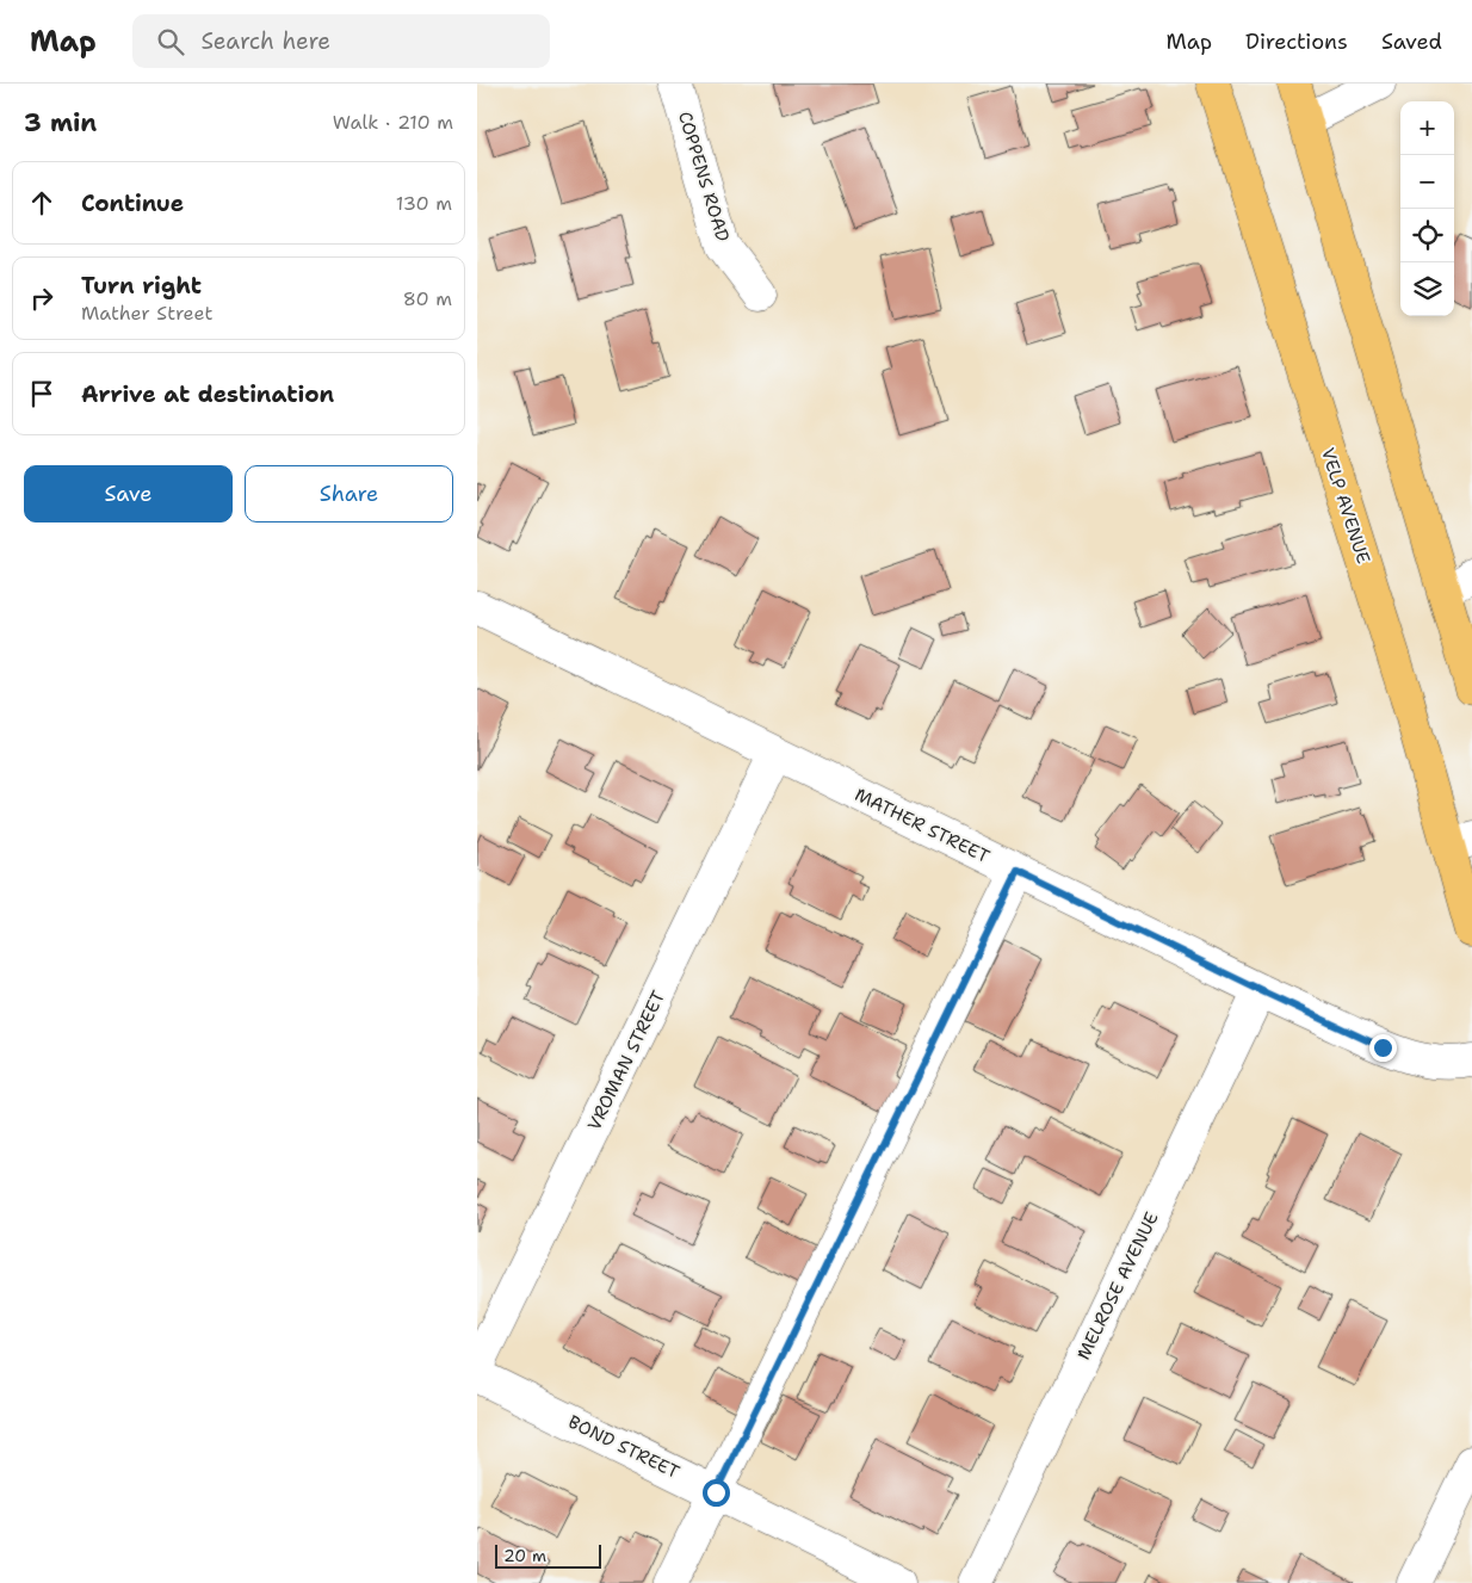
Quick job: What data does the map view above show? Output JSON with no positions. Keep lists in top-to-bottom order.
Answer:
{
  "streets": {
    "main road": ["VELP AVENUE"],
    "street": [
      "COPPENS ROAD",
      "MATHER STREET",
      "VROMAN STREET",
      "MELROSE AVENUE",
      "BOND STREET"
    ]
  },
  "crossings": [
    ["MATHER STREET", "VROMAN STREET"],
    ["MATHER STREET", "MELROSE AVENUE"]
  ],
  "scale_bar": "20 m",
  "page": {
    "header": "Map",
    "search": "Search here",
    "nav": ["Map", "Directions", "Saved"],
    "heading": ["3 min", "Walk · 210 m"],
    "map_buttons": ["+", "−"],
    "list": [
      ["Continue", "130 m"],
      ["Turn right", "Mather Street", "80 m"],
      "Arrive at destination"
    ],
    "buttons": ["Save", "Share"],
    "scale": "20 m"
  }
}
